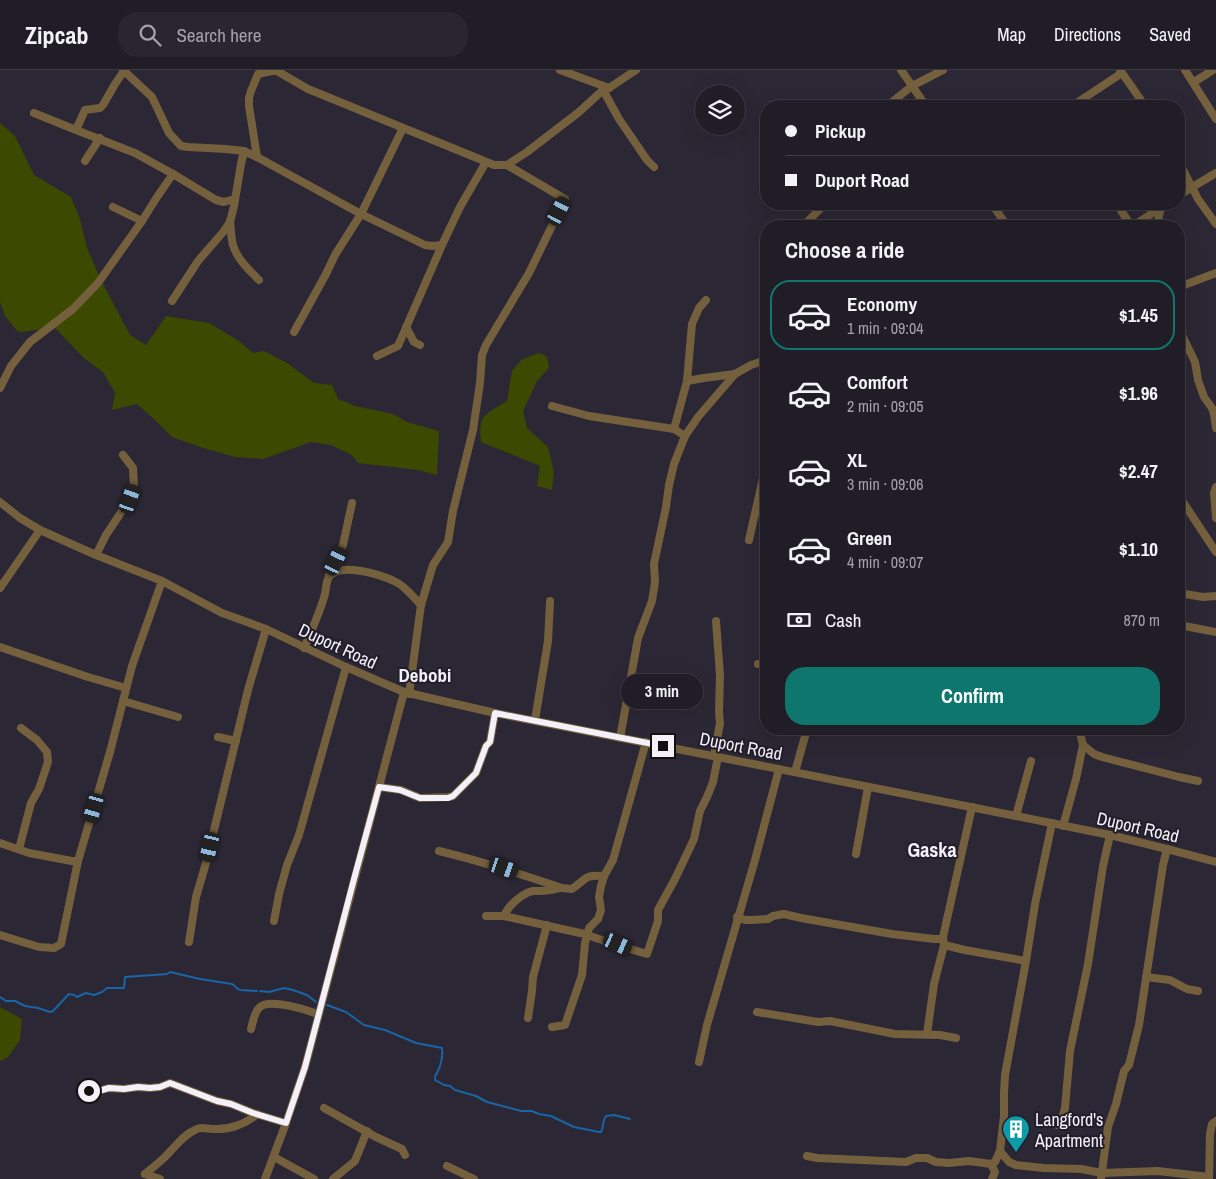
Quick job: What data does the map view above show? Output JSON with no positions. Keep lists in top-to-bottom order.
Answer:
{
  "streets": {
    "street": ["Duport Road"]
  },
  "districts": ["Debobi", "Gaska"],
  "places": {
    "building": ["Langford's Apartment"]
  },
  "page": {
    "header": "Zipcab",
    "search": "Search here",
    "nav": ["Map", "Directions", "Saved"],
    "banner": ["Pickup", "Duport Road"],
    "heading": "Choose a ride",
    "list": [
      {
        "name": "Economy",
        "note": "1 min · 09:04",
        "value": "$1.45"
      },
      {
        "name": "Comfort",
        "note": "2 min · 09:05",
        "value": "$1.96"
      },
      {
        "name": "XL",
        "note": "3 min · 09:06",
        "value": "$2.47"
      },
      {
        "name": "Green",
        "note": "4 min · 09:07",
        "value": "$1.10"
      }
    ],
    "pay": ["Cash", "870 m"],
    "buttons": "Confirm",
    "bubble": "3 min"
  }
}
